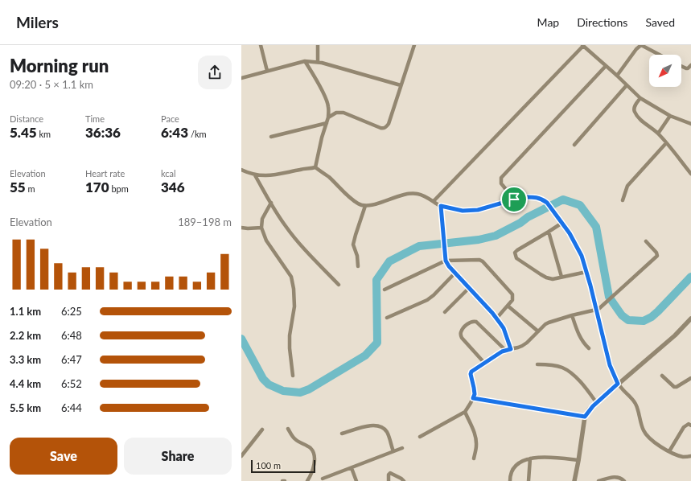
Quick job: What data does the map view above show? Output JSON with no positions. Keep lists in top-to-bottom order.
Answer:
{
  "scale_bar": "100 m",
  "north": "bottom left",
  "page": {
    "header": "Milers",
    "nav": ["Map", "Directions", "Saved"],
    "heading": ["Morning run", "09:20 · 5 × 1.1 km"],
    "stats": [
      ["Distance", "5.45 km"],
      ["Time", "36:36"],
      ["Pace", "6:43 /km"],
      ["Elevation", "55 m"],
      ["Heart rate", "170 bpm"],
      ["kcal", "346"]
    ],
    "chart": ["Elevation", "189–198 m"],
    "list": [
      {
        "name": "1.1 km",
        "note": "6:25"
      },
      {
        "name": "2.2 km",
        "note": "6:48"
      },
      {
        "name": "3.3 km",
        "note": "6:47"
      },
      {
        "name": "4.4 km",
        "note": "6:52"
      },
      {
        "name": "5.5 km",
        "note": "6:44"
      }
    ],
    "buttons": ["Save", "Share"],
    "scale": "100 m"
  }
}
